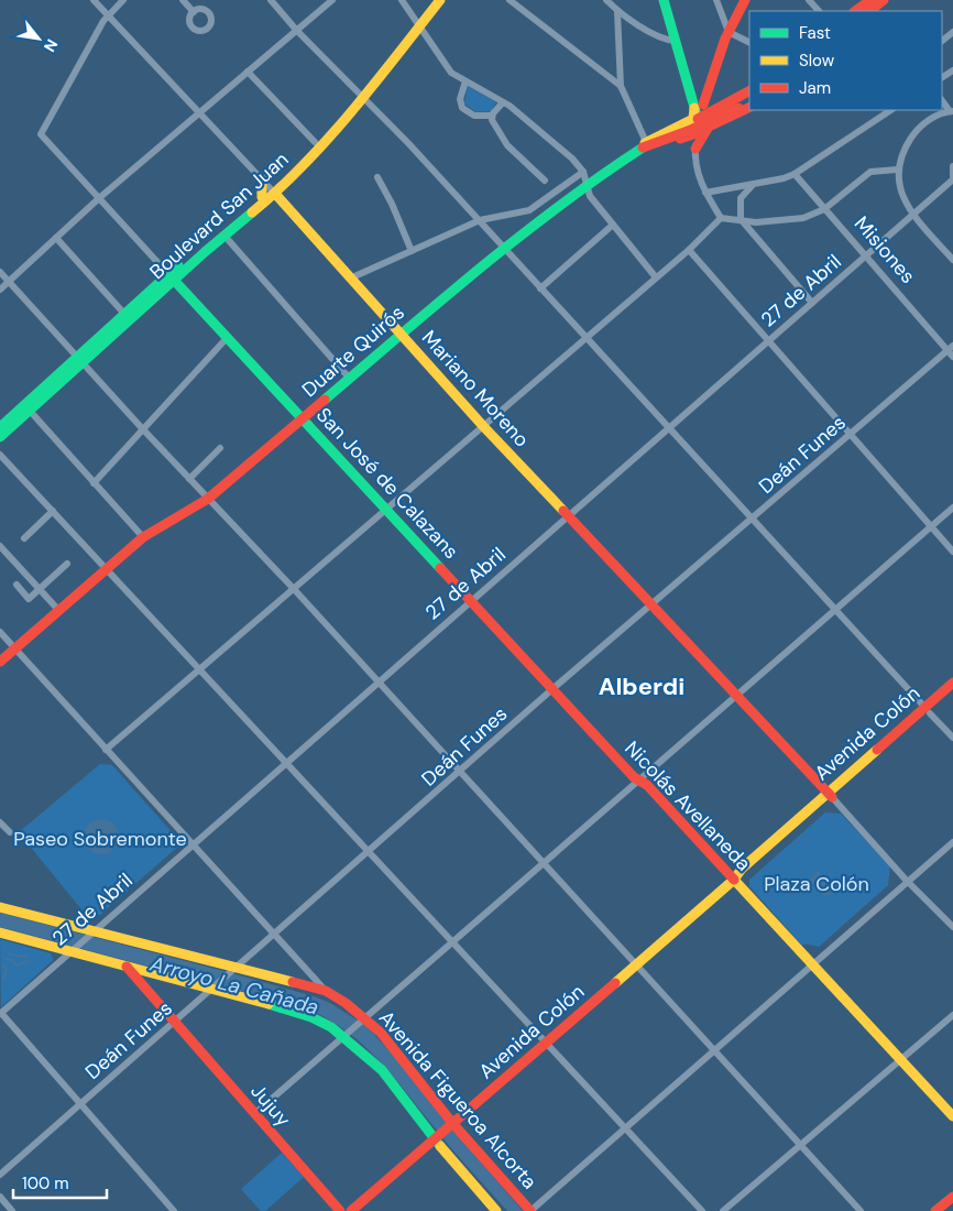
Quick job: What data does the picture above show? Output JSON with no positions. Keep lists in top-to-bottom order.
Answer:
{
  "streets": {
    "main road": [
      "Boulevard San Juan",
      "Duarte Quirós",
      "Mariano Moreno",
      "San José de Calazans",
      "Avenida Colón",
      "Nicolás Avellaneda",
      "Avenida Figueroa Alcorta",
      "Jujuy"
    ],
    "street": ["Misiones", "27 de Abril", "Deán Funes"]
  },
  "crossings": [
    ["Boulevard San Juan", "Mariano Moreno"],
    ["Boulevard San Juan", "San José de Calazans"],
    ["Misiones", "27 de Abril"],
    ["Misiones", "Deán Funes"],
    ["27 de Abril", "Mariano Moreno"],
    ["27 de Abril", "San José de Calazans"],
    ["27 de Abril", "Avenida Figueroa Alcorta"],
    ["Duarte Quirós", "Mariano Moreno"],
    ["Duarte Quirós", "San José de Calazans"],
    ["Mariano Moreno", "Deán Funes"],
    ["Mariano Moreno", "San José de Calazans"],
    ["Mariano Moreno", "Avenida Colón"],
    ["Deán Funes", "San José de Calazans"],
    ["Deán Funes", "Nicolás Avellaneda"],
    ["Deán Funes", "Avenida Figueroa Alcorta"],
    ["Deán Funes", "Jujuy"],
    ["San José de Calazans", "Nicolás Avellaneda"],
    ["Avenida Colón", "Nicolás Avellaneda"],
    ["Avenida Colón", "Avenida Figueroa Alcorta"],
    ["Avenida Figueroa Alcorta", "Jujuy"]
  ],
  "districts": ["Alberdi"],
  "water": ["Arroyo La Cañada"],
  "parks": ["Paseo Sobremonte", "Plaza Colón"],
  "legend": ["Fast", "Slow", "Jam"],
  "scale_bar": "100 m",
  "north": "bottom right"
}
